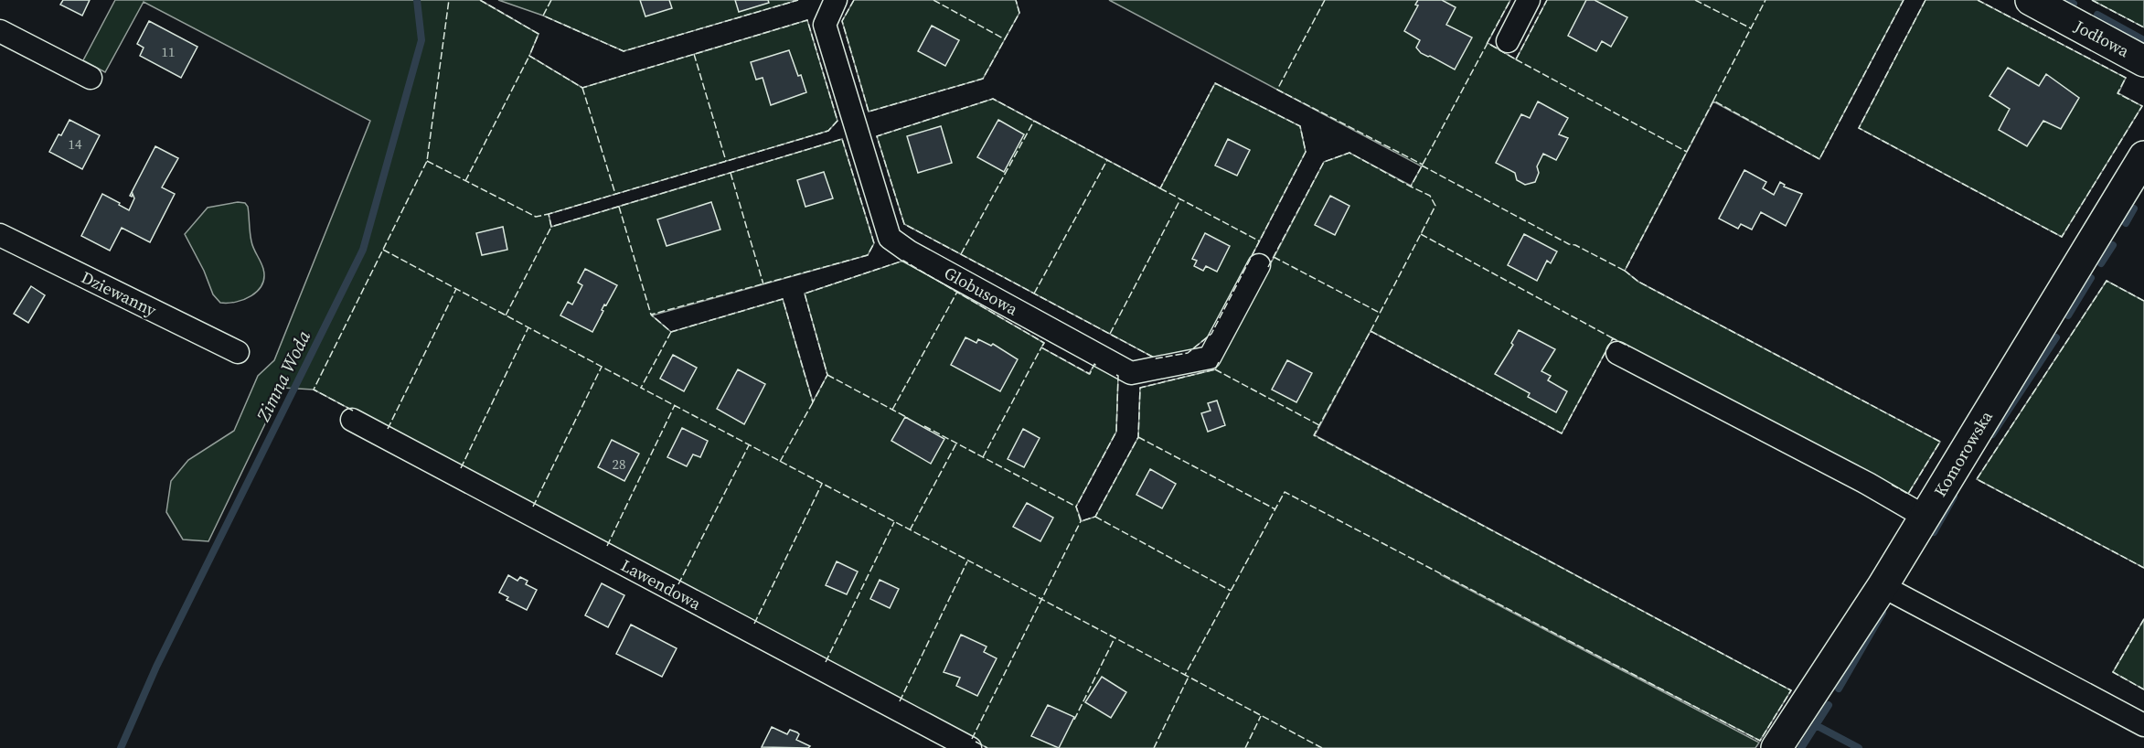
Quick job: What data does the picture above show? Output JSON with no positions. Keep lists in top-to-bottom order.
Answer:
{
  "streets": {
    "street": [
      "Jodłowa",
      "Globusowa",
      "Dziewanny",
      "Komorowska",
      "Lawendowa"
    ]
  },
  "water": ["Zimna Woda"],
  "house_numbers": ["11", "14", "28"]
}
